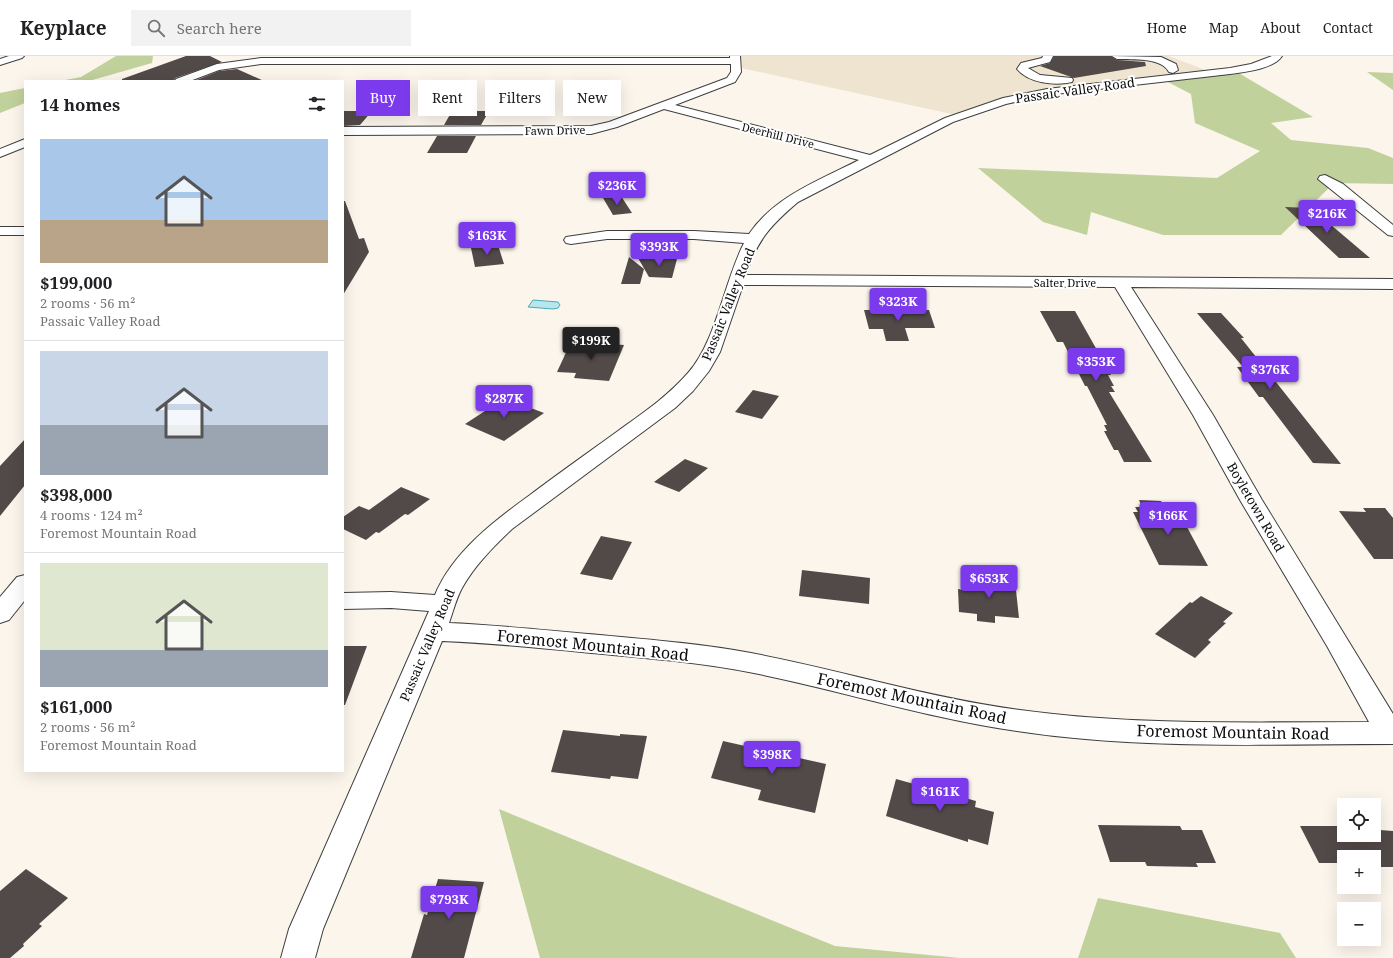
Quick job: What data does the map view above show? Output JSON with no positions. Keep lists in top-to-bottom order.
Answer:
{
  "streets": {
    "street": [
      "Passaic Valley Road",
      "Fawn Drive",
      "Deerhill Drive",
      "Salter Drive",
      "Boyletown Road",
      "Foremost Mountain Road"
    ]
  },
  "crossings": [
    ["Passaic Valley Road", "Deerhill Drive"],
    ["Passaic Valley Road", "Salter Drive"],
    ["Passaic Valley Road", "Foremost Mountain Road"],
    ["Fawn Drive", "Deerhill Drive"],
    ["Salter Drive", "Boyletown Road"],
    ["Boyletown Road", "Foremost Mountain Road"]
  ],
  "page": {
    "header": "Keyplace",
    "search": "Search here",
    "nav": [
      "Home",
      "Map",
      "About",
      "Contact"
    ],
    "chip": [
      "Buy",
      "Rent",
      "Filters",
      "New"
    ],
    "heading": "14 homes",
    "list": [
      {
        "name": "$199,000",
        "note": "2 rooms · 56 m² · Passaic Valley Road"
      },
      {
        "name": "$398,000",
        "note": "4 rooms · 124 m² · Foremost Mountain Road"
      },
      {
        "name": "$161,000",
        "note": "2 rooms · 56 m² · Foremost Mountain Road"
      }
    ],
    "price": [
      "$236K",
      "$216K",
      "$163K",
      "$393K",
      "$323K",
      "$199K",
      "$353K",
      "$376K",
      "$287K",
      "$166K",
      "$653K",
      "$398K",
      "$161K",
      "$793K"
    ],
    "map_buttons": ["+", "−"]
  }
}
